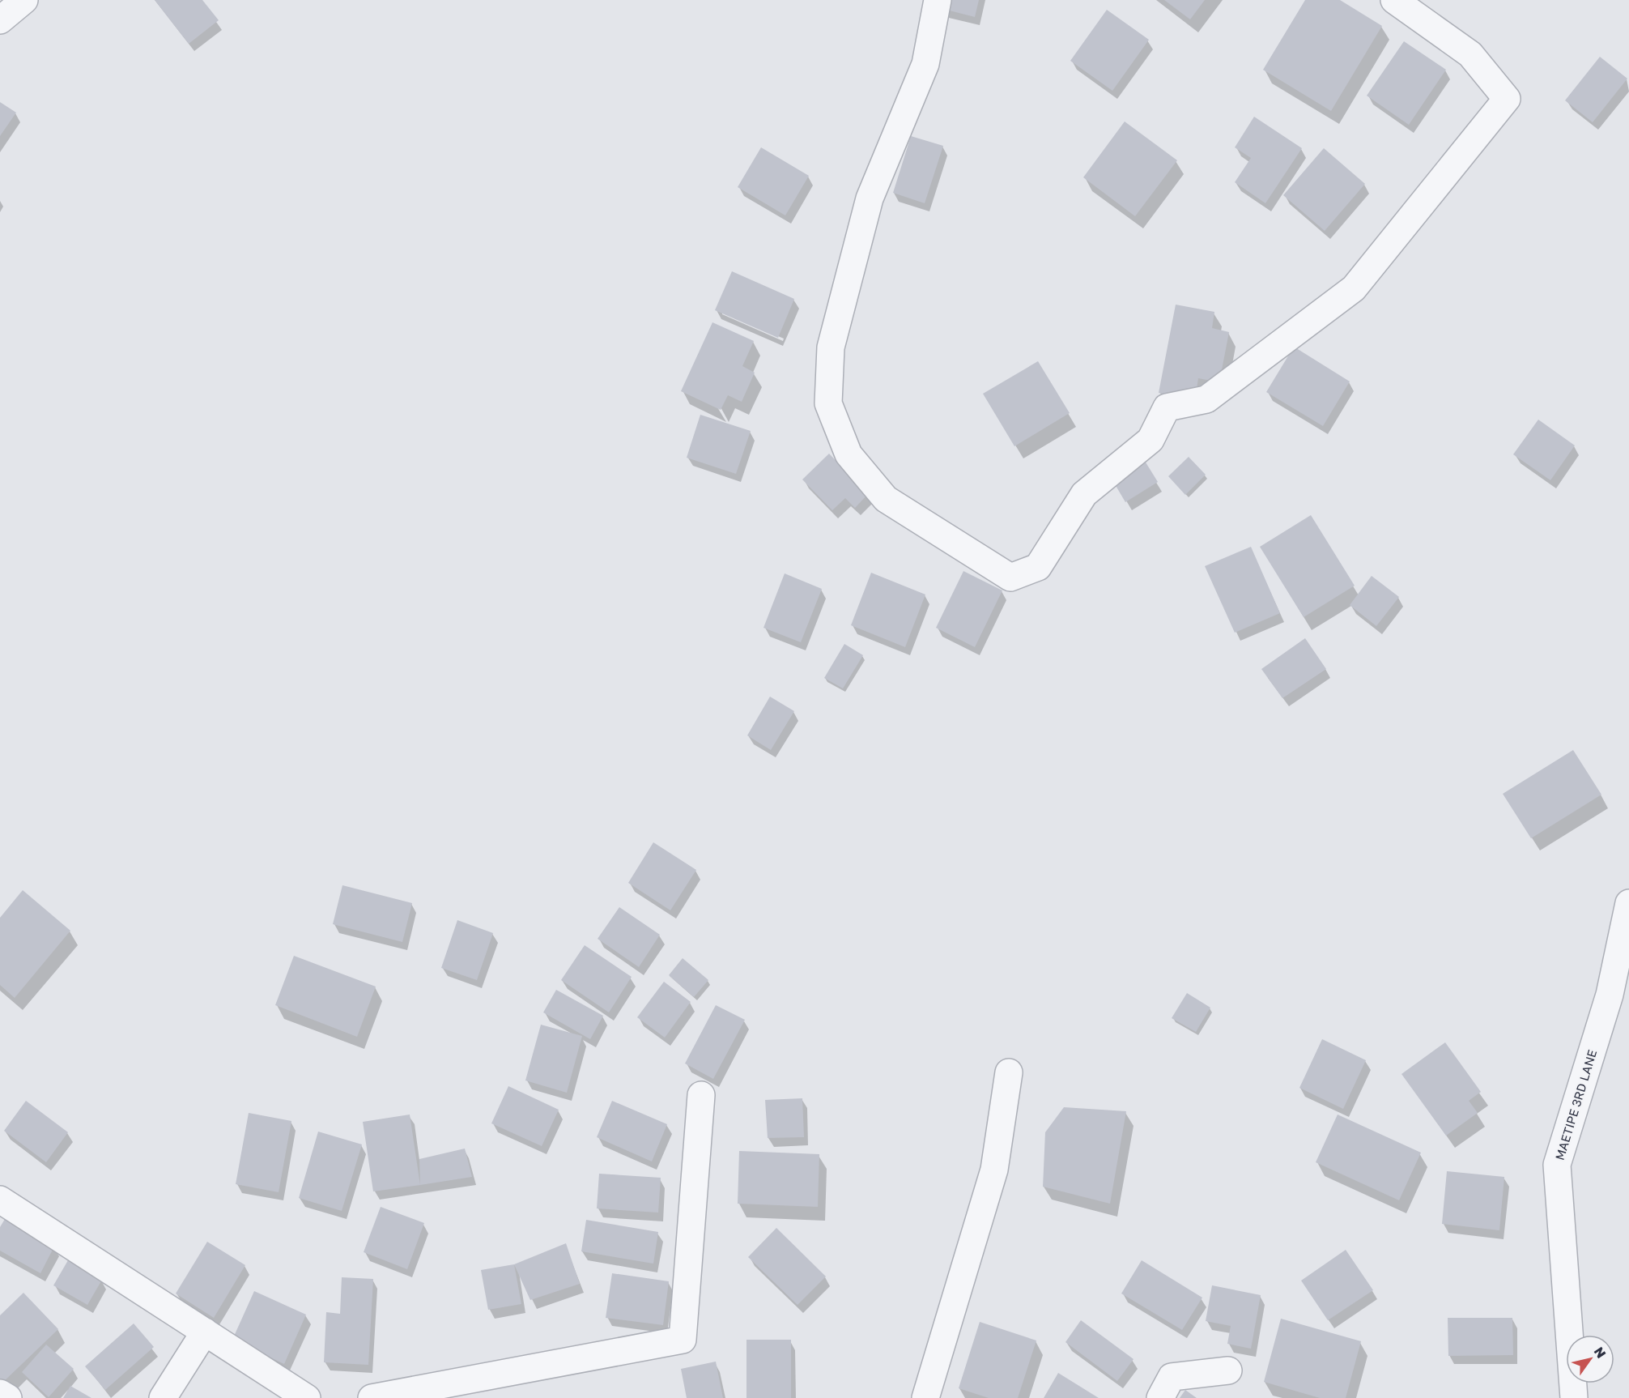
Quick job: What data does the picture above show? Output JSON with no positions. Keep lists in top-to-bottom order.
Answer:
{
  "streets": {
    "street": ["MAETIPE 3RD LANE"]
  },
  "north": "top right"
}
